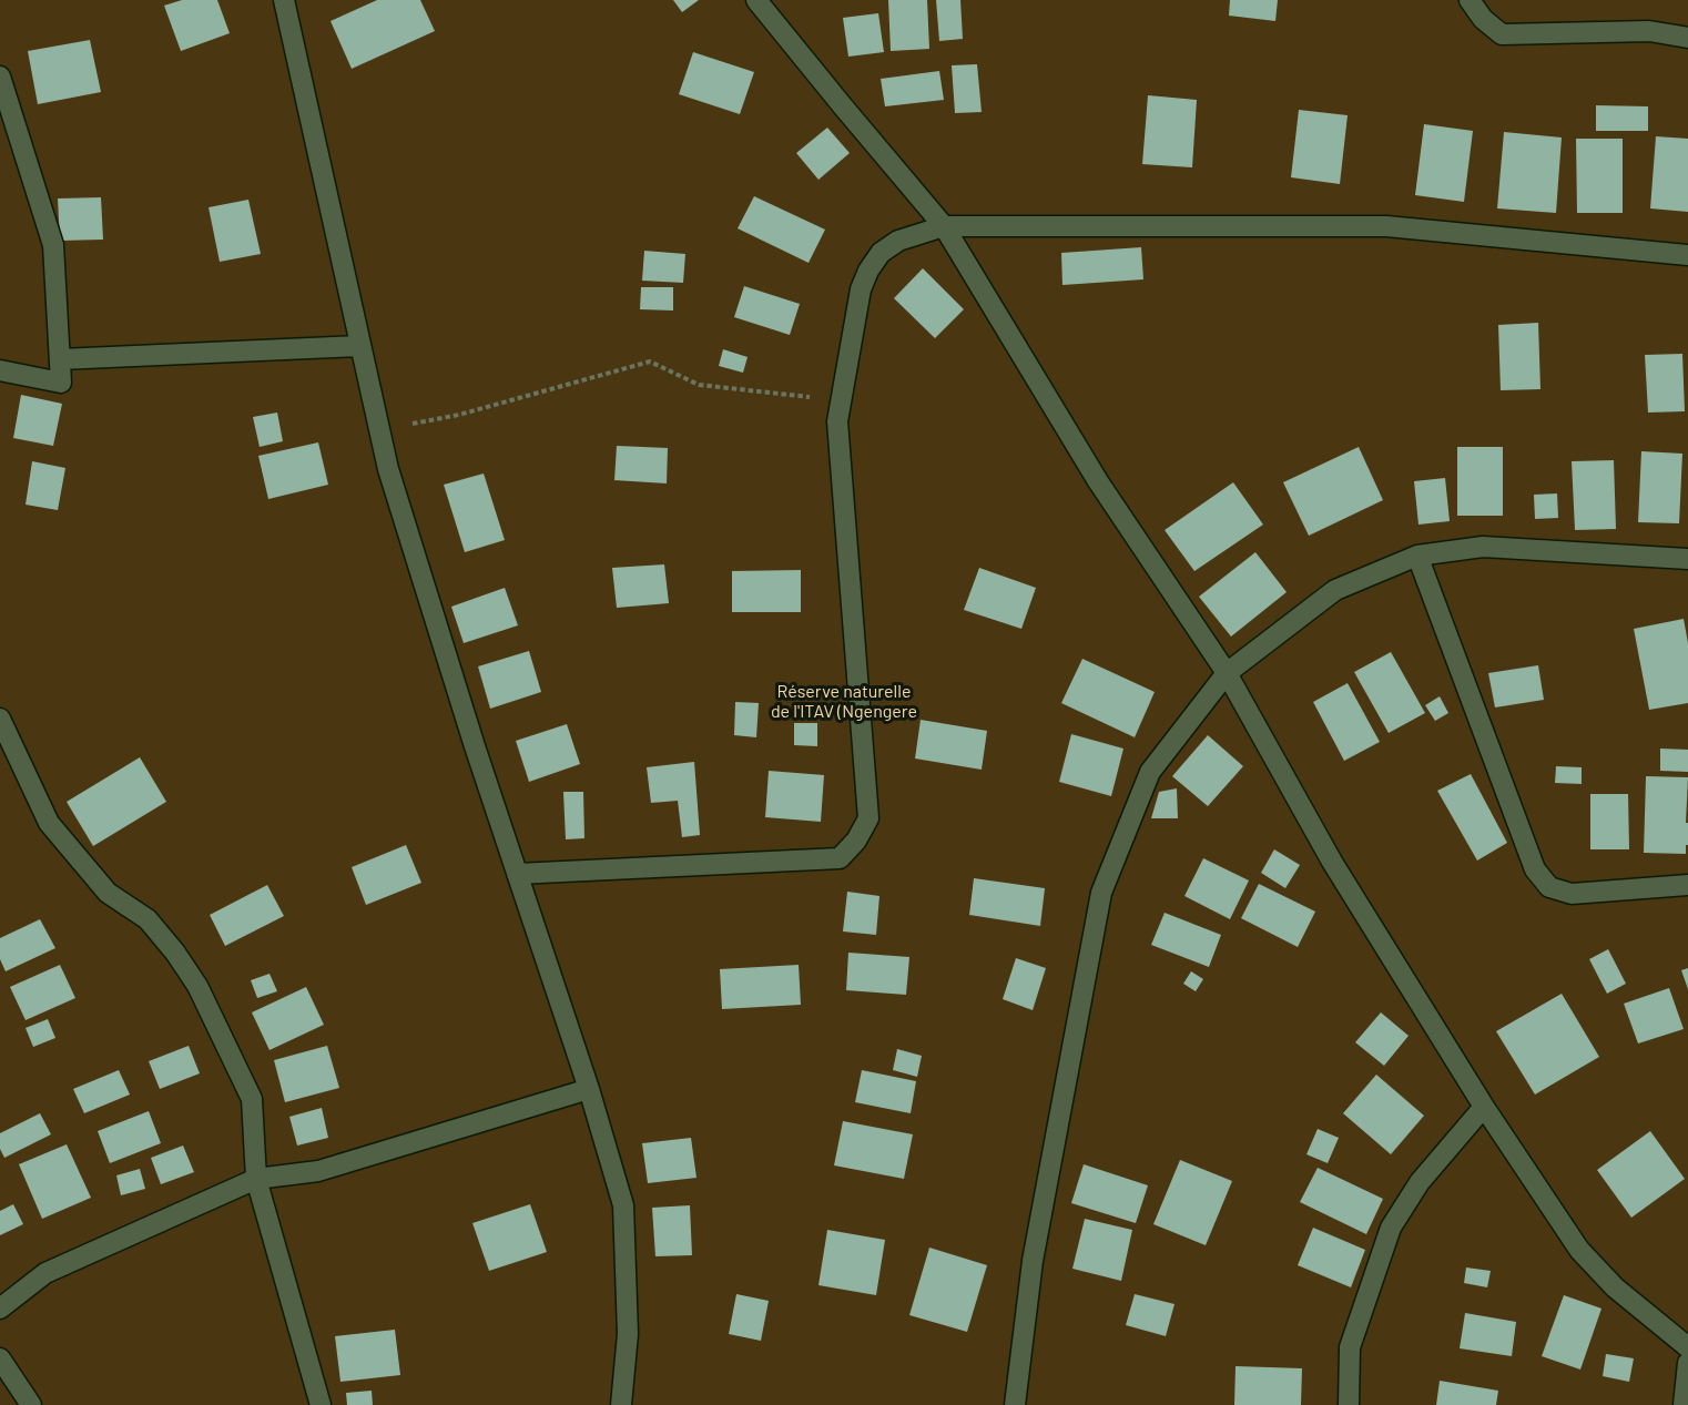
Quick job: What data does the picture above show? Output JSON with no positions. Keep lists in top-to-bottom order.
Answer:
{
  "parks": ["Réserve naturelle de l'ITAV (Ngengere"]
}
